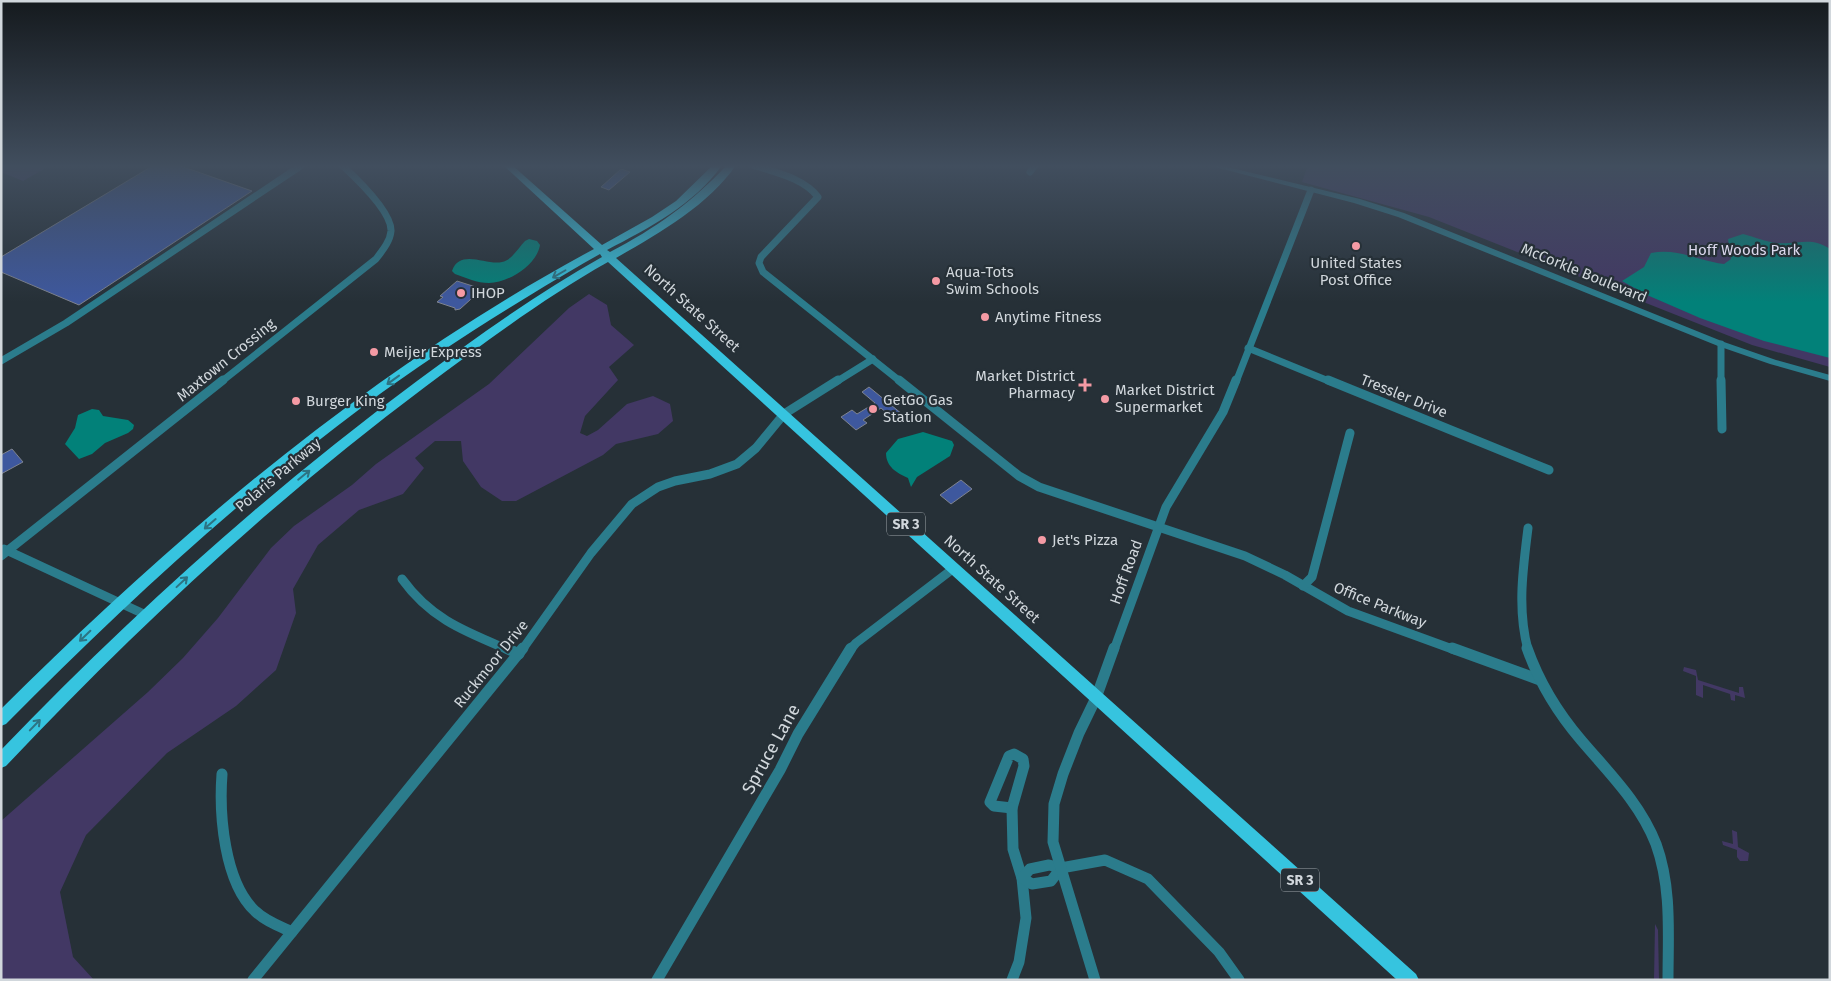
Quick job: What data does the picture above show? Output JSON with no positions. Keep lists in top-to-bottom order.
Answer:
{
  "streets": {
    "main road": ["North State Street", "Polaris Parkway", "SR 3"],
    "street": [
      "McCorkle Boulevard",
      "Maxtown Crossing",
      "Tressler Drive",
      "Hoff Road",
      "Office Parkway",
      "Ruckmoor Drive",
      "Spruce Lane"
    ]
  },
  "crossings": [
    ["North State Street", "Polaris Parkway"],
    ["North State Street", "Hoff Road"],
    ["North State Street", "Ruckmoor Drive"],
    ["North State Street", "Spruce Lane"],
    ["Tressler Drive", "Hoff Road"],
    ["Hoff Road", "Office Parkway"],
    ["Office Parkway", "Ruckmoor Drive"]
  ],
  "parks": ["Hoff Woods Park"],
  "places": {
    "other": [
      "United States Post Office",
      "Aqua-Tots Swim Schools",
      "IHOP",
      "Anytime Fitness",
      "Meijer Express",
      "Market District Supermarket",
      "Burger King",
      "GetGo Gas Station",
      "Jet's Pizza"
    ],
    "health": ["Market District Pharmacy"]
  }
}
